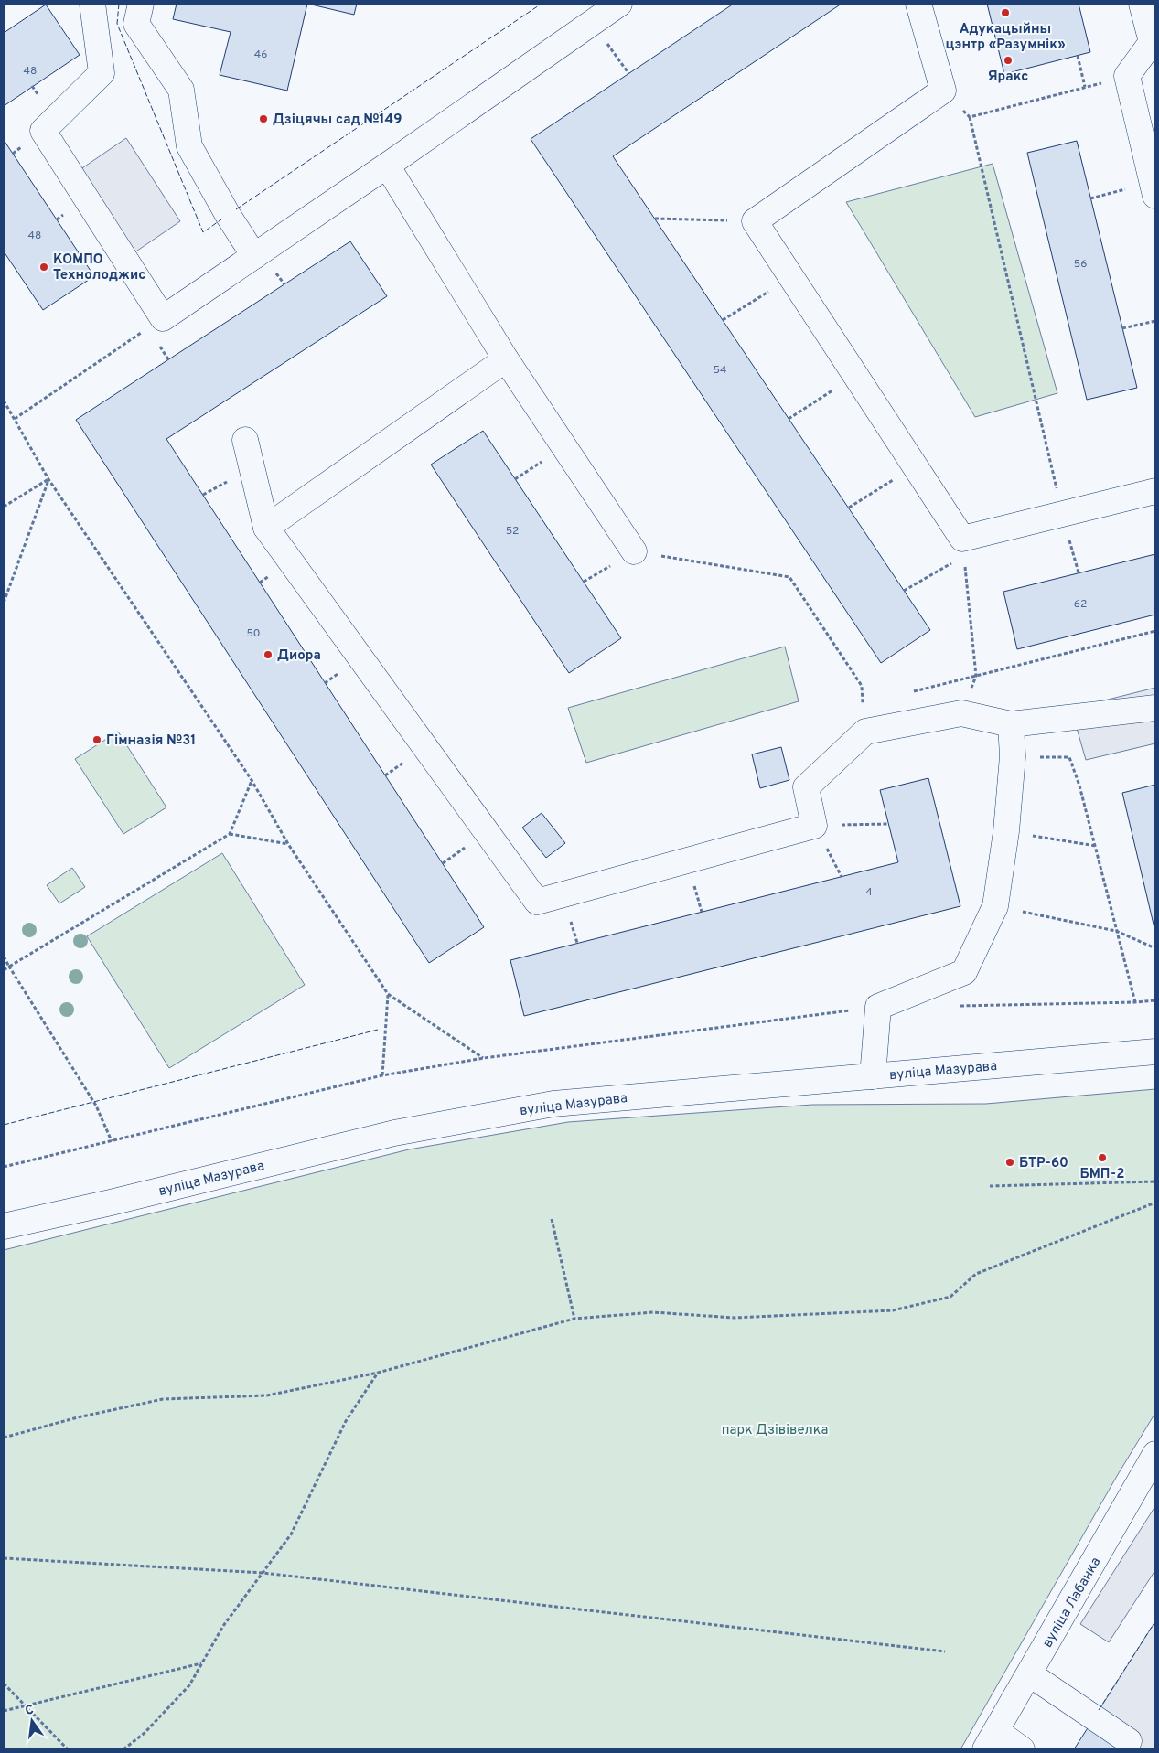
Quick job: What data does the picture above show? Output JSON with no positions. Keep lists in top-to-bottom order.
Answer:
{
  "streets": {
    "main road": ["вуліца Мазурава", "вуліца Лабанка"]
  },
  "parks": ["парк Дзівівелка"],
  "places": [
    "Адукацыйны цэнтр «Разумнік»",
    "Яракс",
    "Дзіцячы сад №149",
    "КОМПО Технолоджис",
    "Диора",
    "Гімназія №31",
    "БМП-2",
    "БТР-60"
  ],
  "house_numbers": [
    "46",
    "48",
    "48",
    "56",
    "54",
    "52",
    "62",
    "50",
    "4"
  ],
  "north": "top"
}
